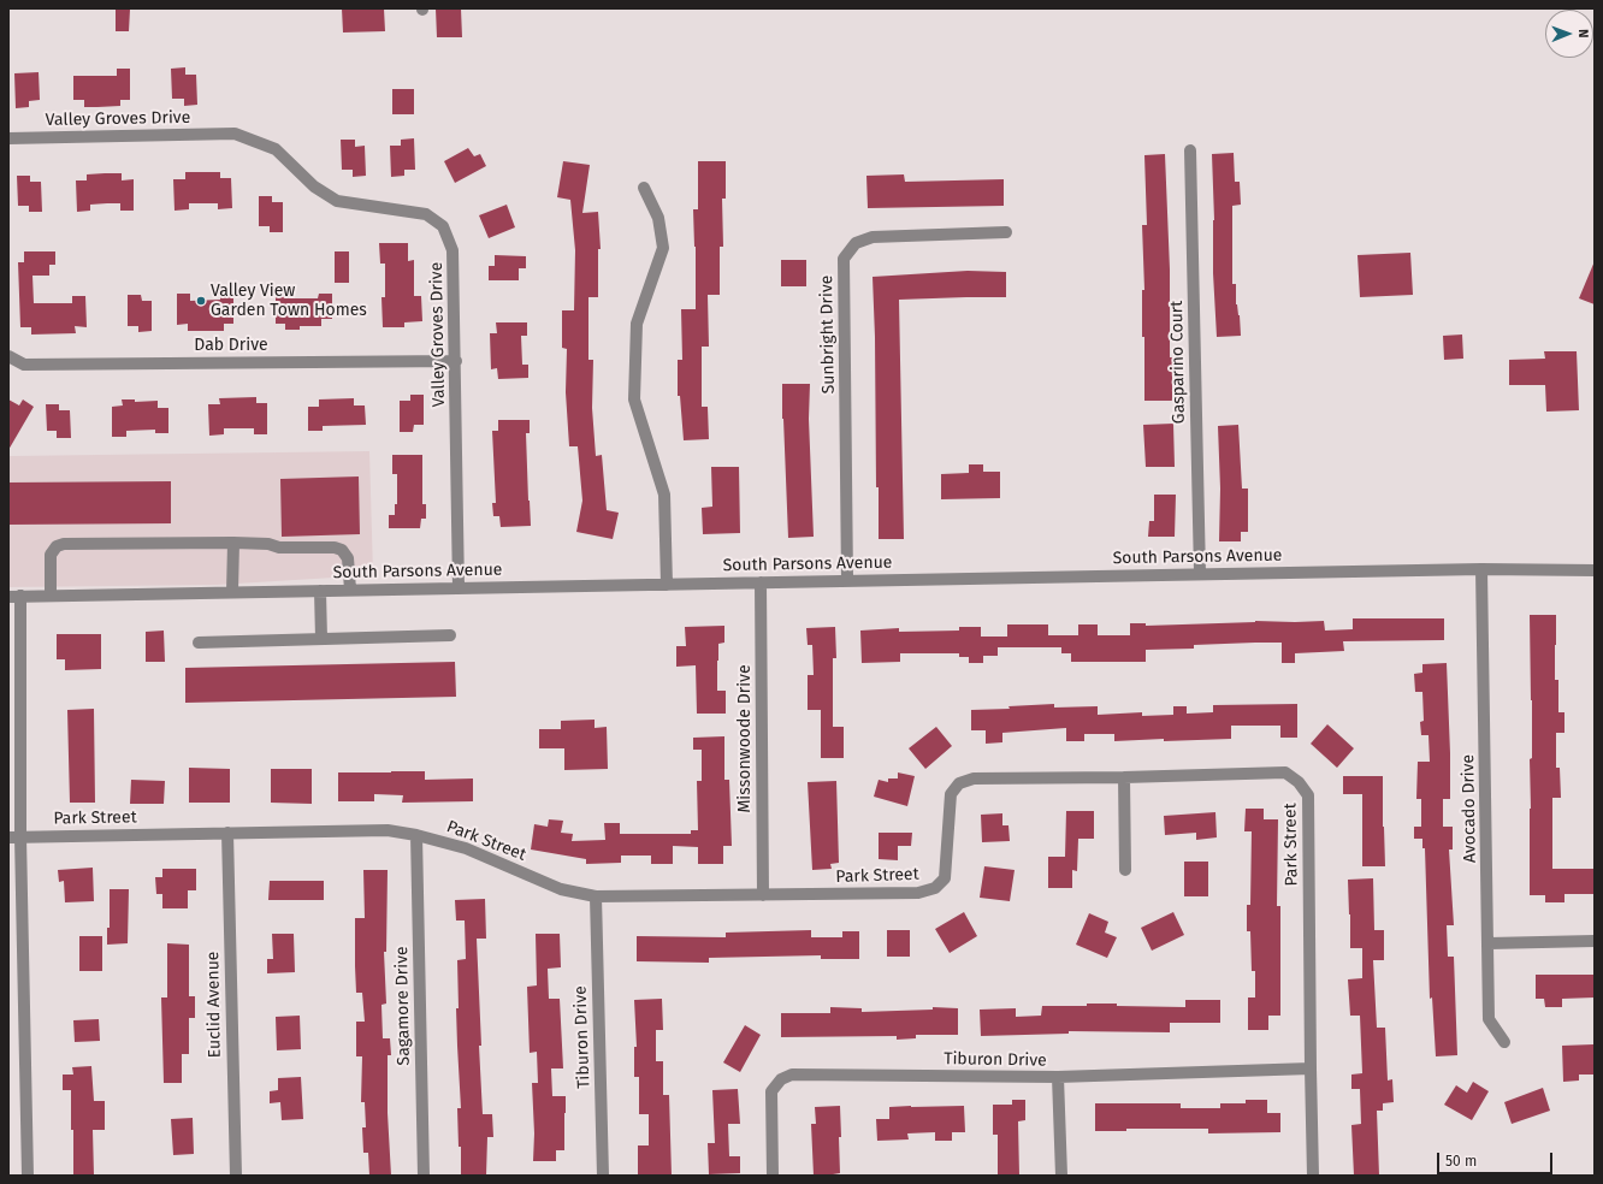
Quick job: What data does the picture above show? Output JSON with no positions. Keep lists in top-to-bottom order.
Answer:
{
  "streets": {
    "street": [
      "Valley Groves Drive",
      "Sunbright Drive",
      "Dab Drive",
      "Gasparino Court",
      "South Parsons Avenue",
      "Missonwoode Drive",
      "Avocado Drive",
      "Park Street",
      "Euclid Avenue",
      "Sagamore Drive",
      "Tiburon Drive"
    ]
  },
  "crossings": [
    ["Valley Groves Drive", "Dab Drive"],
    ["Valley Groves Drive", "South Parsons Avenue"],
    ["Sunbright Drive", "South Parsons Avenue"],
    ["Gasparino Court", "South Parsons Avenue"],
    ["South Parsons Avenue", "Missonwoode Drive"],
    ["South Parsons Avenue", "Avocado Drive"],
    ["Missonwoode Drive", "Park Street"],
    ["Park Street", "Euclid Avenue"],
    ["Park Street", "Sagamore Drive"],
    ["Park Street", "Tiburon Drive"]
  ],
  "places": ["Valley View Garden Town Homes"],
  "scale_bar": "50 m",
  "north": "right"
}
